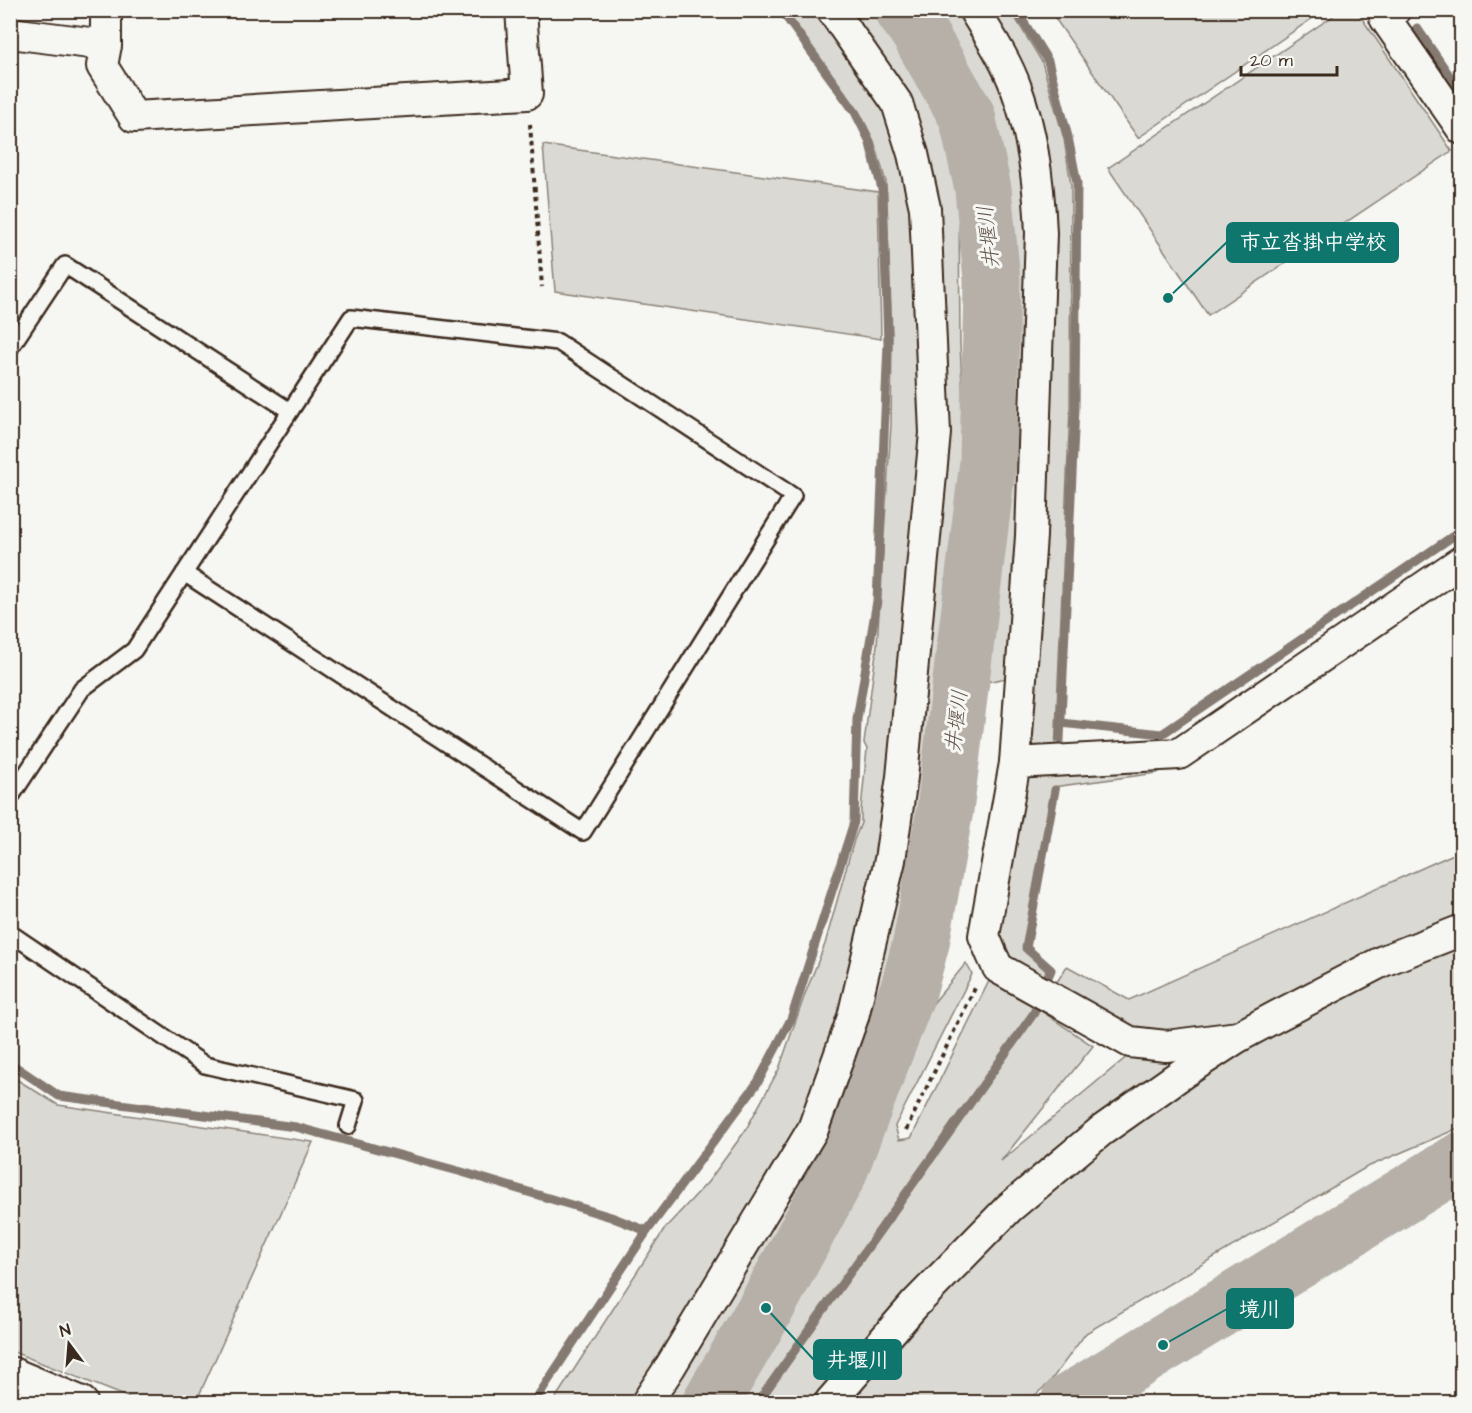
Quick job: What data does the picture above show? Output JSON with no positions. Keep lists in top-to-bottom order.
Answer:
{
  "water": ["井堰川"],
  "places": ["市立沓掛中学校", "井堰川", "境川"],
  "scale_bar": "20 m",
  "north": "top"
}
